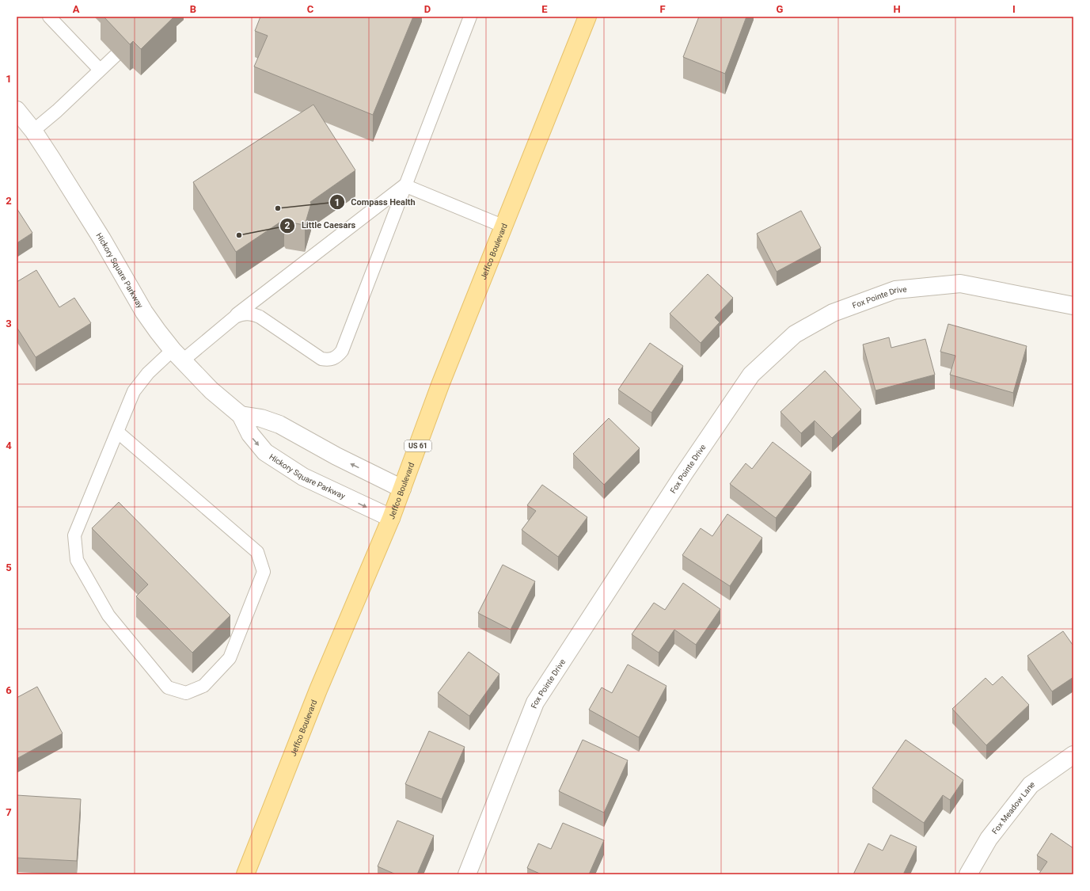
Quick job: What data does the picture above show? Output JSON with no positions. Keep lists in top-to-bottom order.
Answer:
{
  "streets": {
    "main road": ["Jeffco Boulevard", "US 61"],
    "street": ["Hickory Square Parkway", "Fox Pointe Drive", "Fox Meadow Lane"]
  },
  "crossings": [
    ["Jeffco Boulevard", "Hickory Square Parkway"]
  ],
  "places": ["Compass Health", "Little Caesars"],
  "grid": {
    "columns": [
      "A",
      "B",
      "C",
      "D",
      "E",
      "F",
      "G",
      "H",
      "I"
    ],
    "rows": [
      "1",
      "2",
      "3",
      "4",
      "5",
      "6",
      "7"
    ]
  }
}
